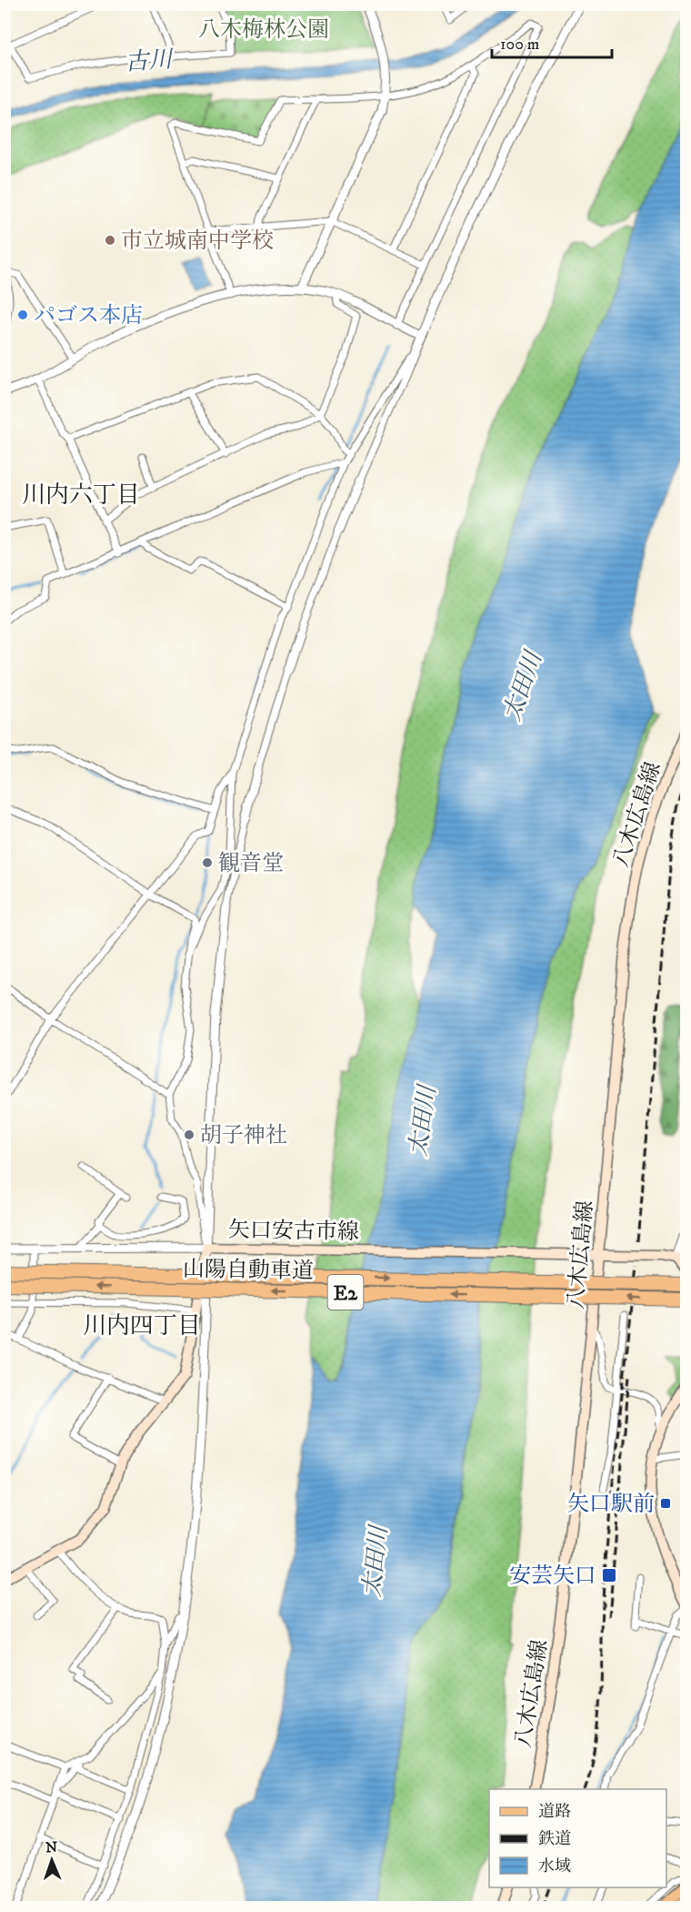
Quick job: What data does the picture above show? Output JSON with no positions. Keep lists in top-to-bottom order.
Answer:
{
  "streets": {
    "highway": ["山陽自動車道", "E2"],
    "main road": ["八木広島線", "矢口安古市線"]
  },
  "crossings": [
    ["八木広島線", "矢口安古市線"]
  ],
  "districts": ["川内六丁目", "川内四丁目"],
  "water": ["古川", "太田川"],
  "parks": ["八木梅林公園"],
  "places": {
    "other": [
      "市立城南中学校",
      "パゴス本店",
      "観音堂",
      "胡子神社"
    ],
    "transit": ["矢口駅前", "安芸矢口"]
  },
  "legend": ["道路", "鉄道", "水域"],
  "scale_bar": "100 m",
  "north": "top"
}
